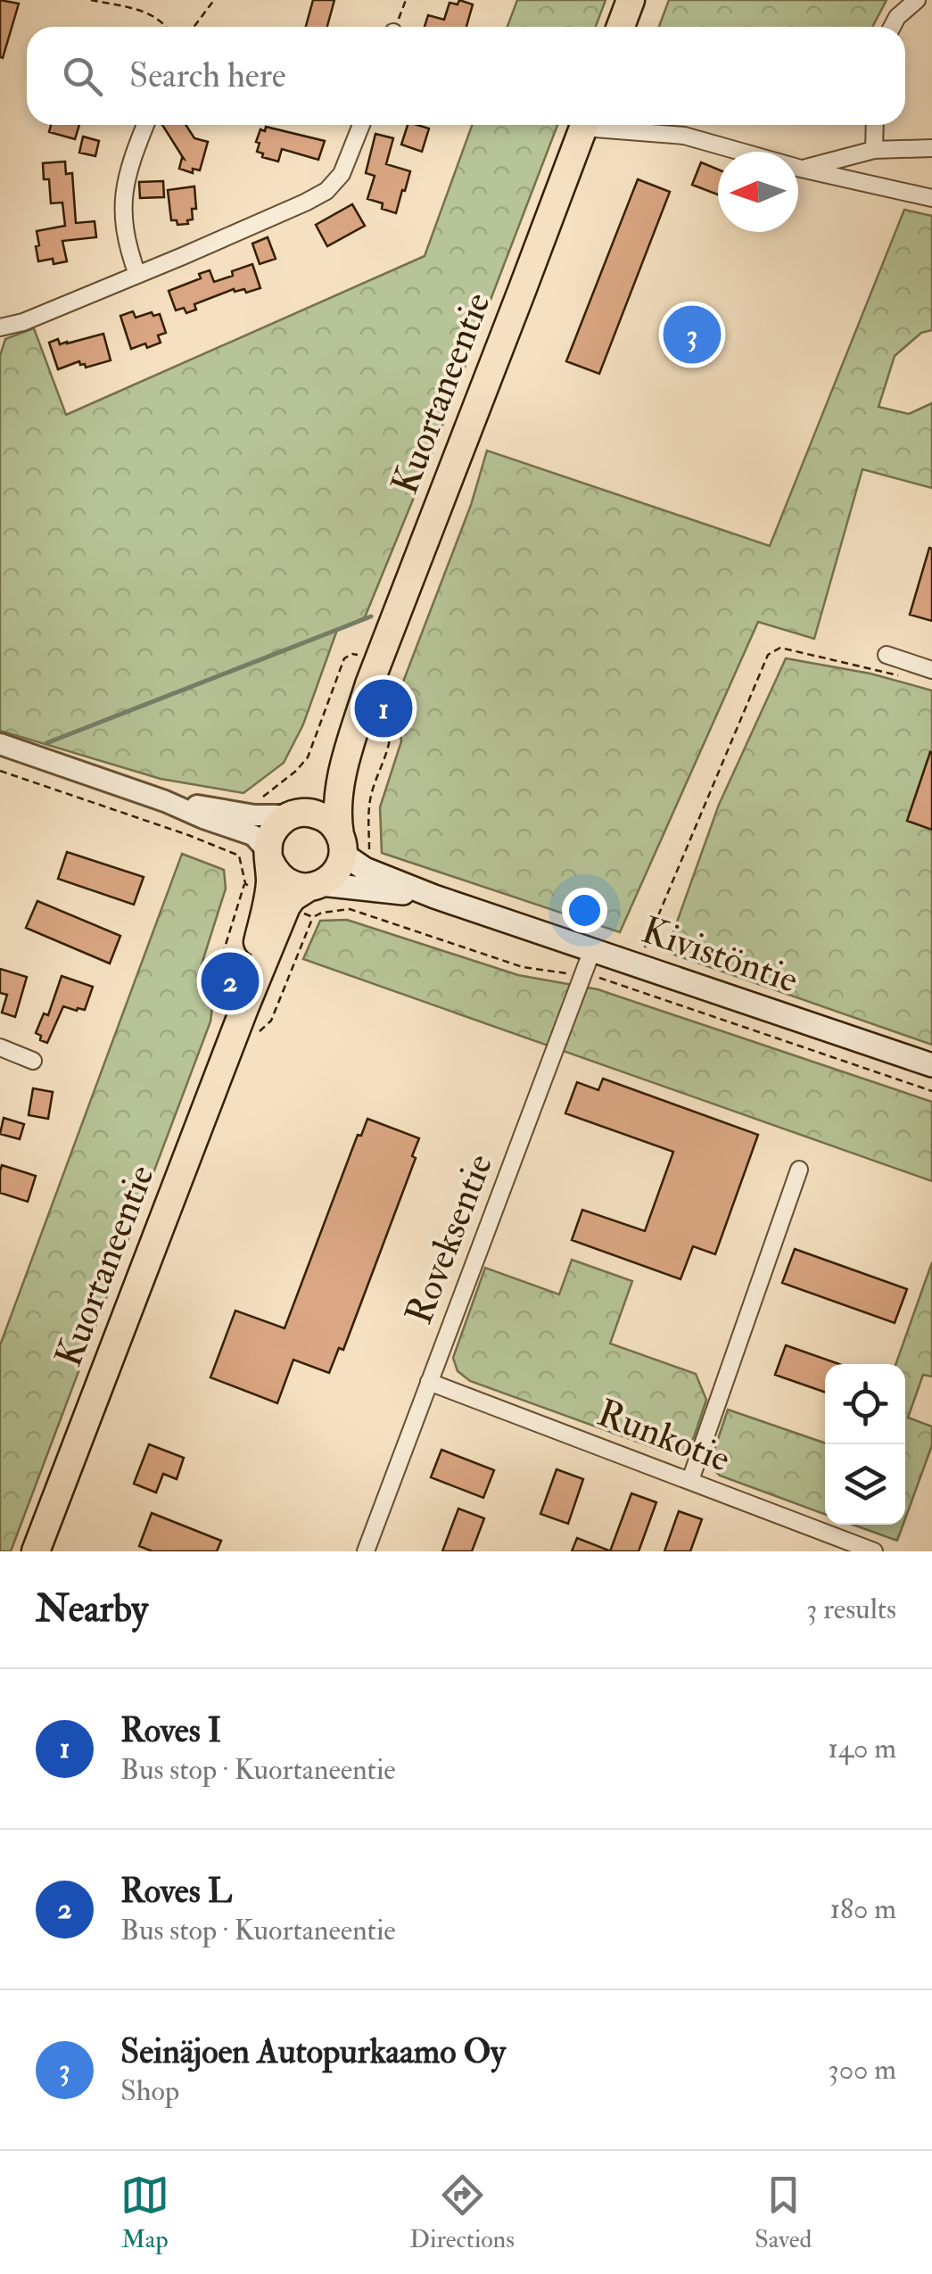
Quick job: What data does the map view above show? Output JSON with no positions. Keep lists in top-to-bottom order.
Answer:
{
  "streets": {
    "highway": ["Kuortaneentie"],
    "main road": ["Kivistöntie"],
    "street": ["Roveksentie", "Runkotie"]
  },
  "crossings": [
    ["Kuortaneentie", "Kivistöntie"],
    ["Kivistöntie", "Roveksentie"],
    ["Roveksentie", "Runkotie"]
  ],
  "north": "left",
  "page": {
    "search": "Search here",
    "pins": ["3", "1", "2"],
    "heading": ["Nearby", "3 results"],
    "list": [
      {
        "mark": "1",
        "name": "Roves I",
        "note": "Bus stop · Kuortaneentie",
        "value": "140 m"
      },
      {
        "mark": "2",
        "name": "Roves L",
        "note": "Bus stop · Kuortaneentie",
        "value": "180 m"
      },
      {
        "mark": "3",
        "name": "Seinäjoen Autopurkaamo Oy",
        "note": "Shop",
        "value": "300 m"
      }
    ],
    "nav": ["Map", "Directions", "Saved"]
  }
}
